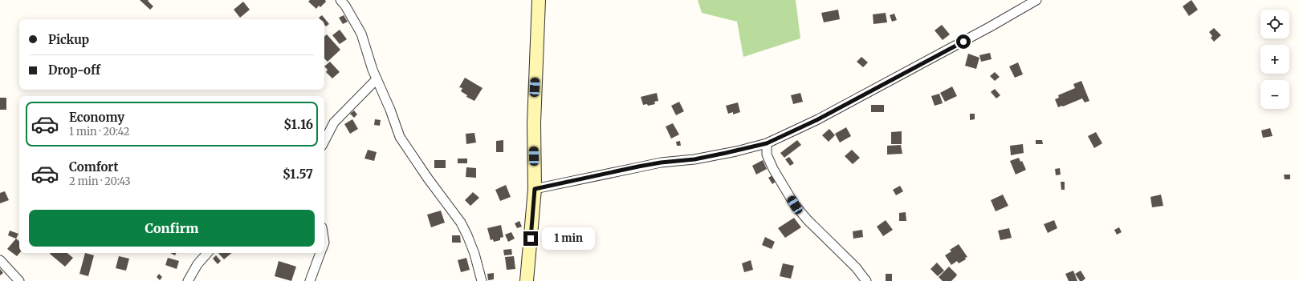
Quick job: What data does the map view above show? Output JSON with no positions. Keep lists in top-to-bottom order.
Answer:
{
  "page": {
    "map_buttons": ["+", "−"],
    "banner": ["Pickup", "Drop-off"],
    "list": [
      {
        "name": "Economy",
        "note": "1 min · 20:42",
        "value": "$1.16"
      },
      {
        "name": "Comfort",
        "note": "2 min · 20:43",
        "value": "$1.57"
      }
    ],
    "buttons": "Confirm",
    "bubble": "1 min"
  }
}
